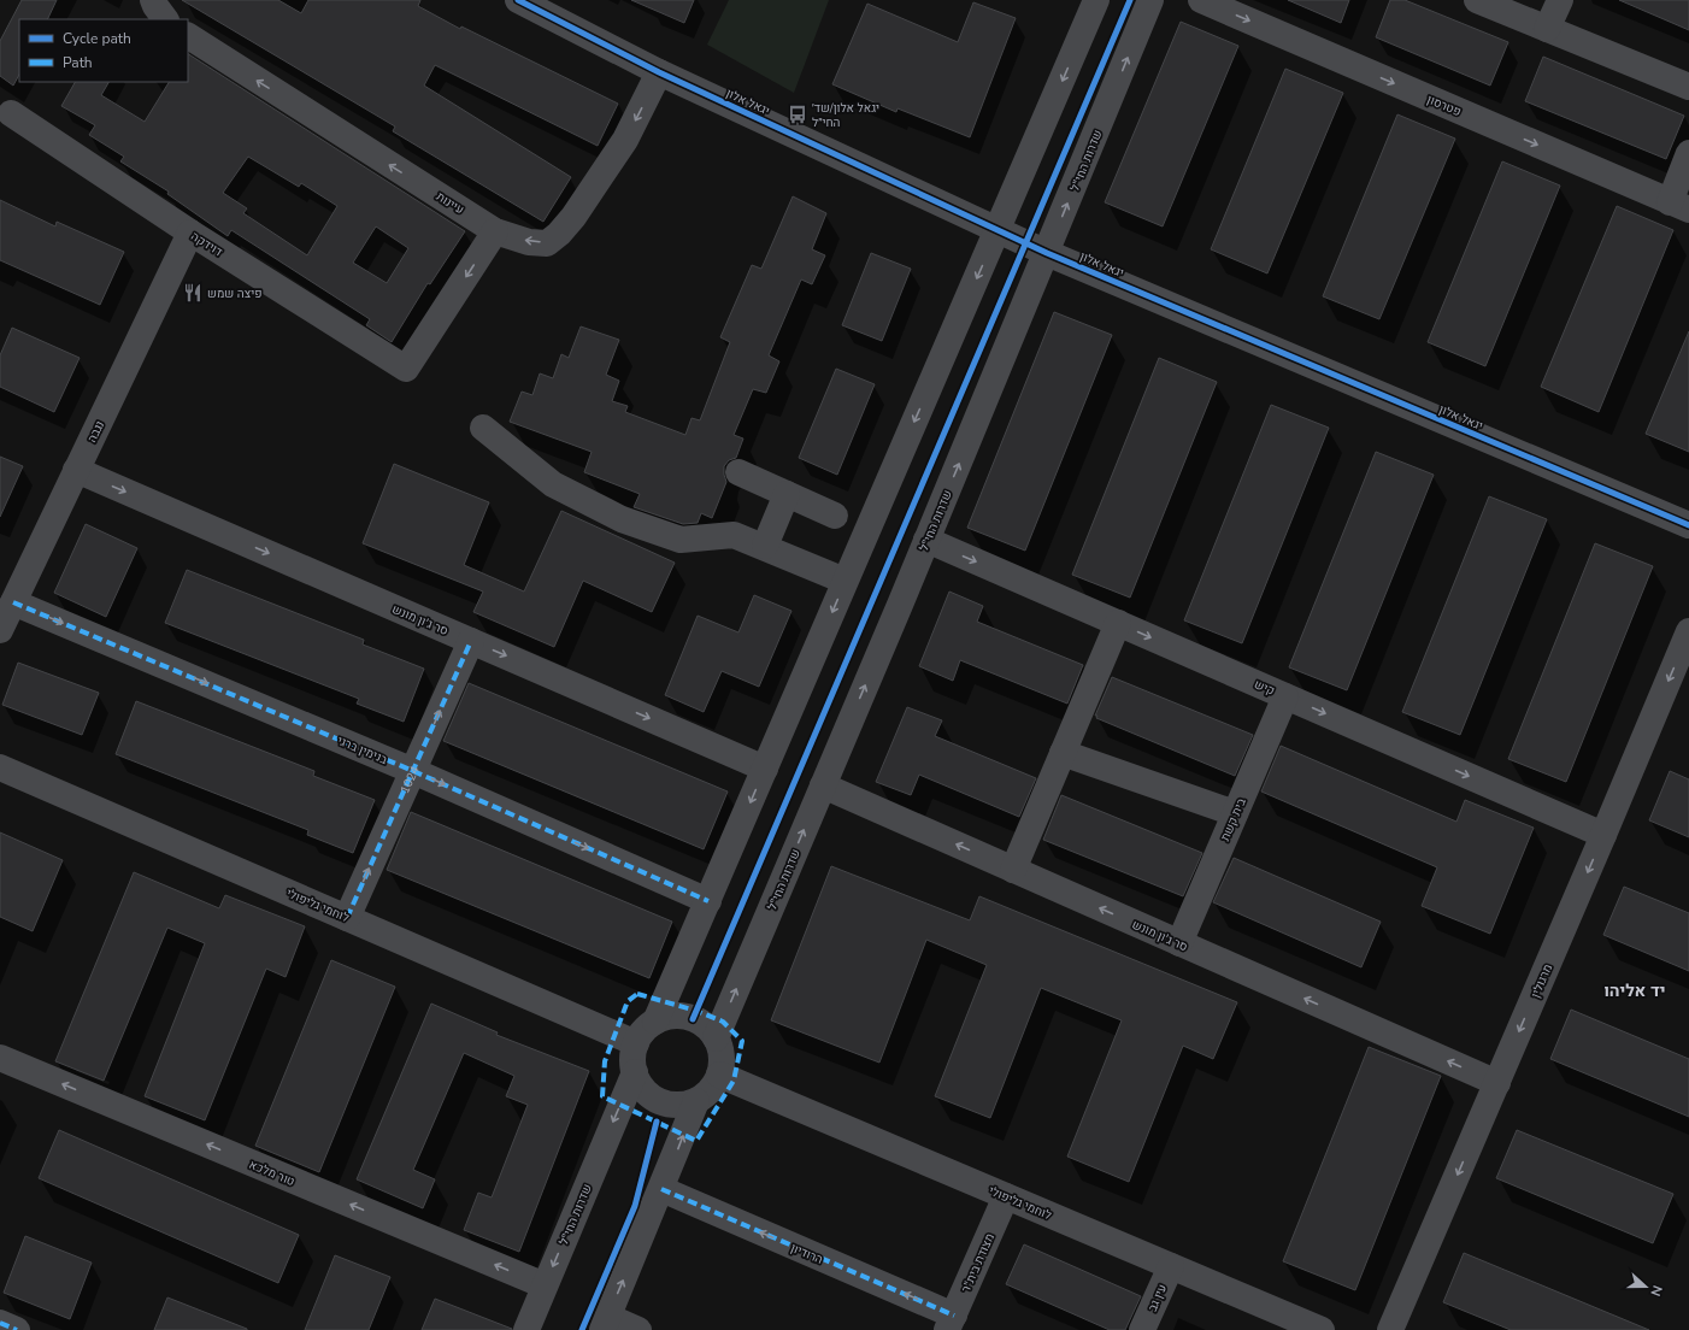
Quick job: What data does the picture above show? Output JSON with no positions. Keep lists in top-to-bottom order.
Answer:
{
  "streets": {
    "street": [
      "יגאל אלון",
      "פטרסון",
      "שדרות החי\"ל",
      "עיינות",
      "דוידקה",
      "נגבה",
      "סר ג'ון מונש",
      "קיש",
      "בנימין ברגי",
      "1024",
      "בית קשת",
      "לוחמי גליפולי",
      "מרגולין",
      "טור מלכא",
      "הרודיון",
      "מצודת בית\"ר",
      "עין גב"
    ]
  },
  "crossings": [
    ["יגאל אלון", "שדרות החי\"ל"],
    ["יגאל אלון", "עיינות"],
    ["שדרות החי\"ל", "סר ג'ון מונש"],
    ["שדרות החי\"ל", "קיש"],
    ["שדרות החי\"ל", "לוחמי גליפולי"],
    ["שדרות החי\"ל", "טור מלכא"],
    ["עיינות", "דוידקה"],
    ["דוידקה", "נגבה"],
    ["נגבה", "סר ג'ון מונש"],
    ["נגבה", "בנימין ברגי"],
    ["סר ג'ון מונש", "1024"],
    ["סר ג'ון מונש", "בית קשת"],
    ["סר ג'ון מונש", "מרגולין"],
    ["קיש", "בית קשת"],
    ["קיש", "מרגולין"],
    ["בנימין ברגי", "1024"],
    ["1024", "לוחמי גליפולי"],
    ["לוחמי גליפולי", "מצודת בית\"ר"],
    ["לוחמי גליפולי", "עין גב"],
    ["הרודיון", "מצודת בית\"ר"]
  ],
  "one_way": [
    "קיש",
    "בנימין ברגי",
    "1024",
    "מרגולין",
    "טור מלכא",
    "הרודיון"
  ],
  "districts": ["יד אליהו"],
  "places": {
    "bus stop": ["יגאל אלון/שד׳ החי״ל"],
    "restaurant": ["פיצה שמש"]
  },
  "legend": ["Cycle path", "Path"],
  "north": "right"
}
